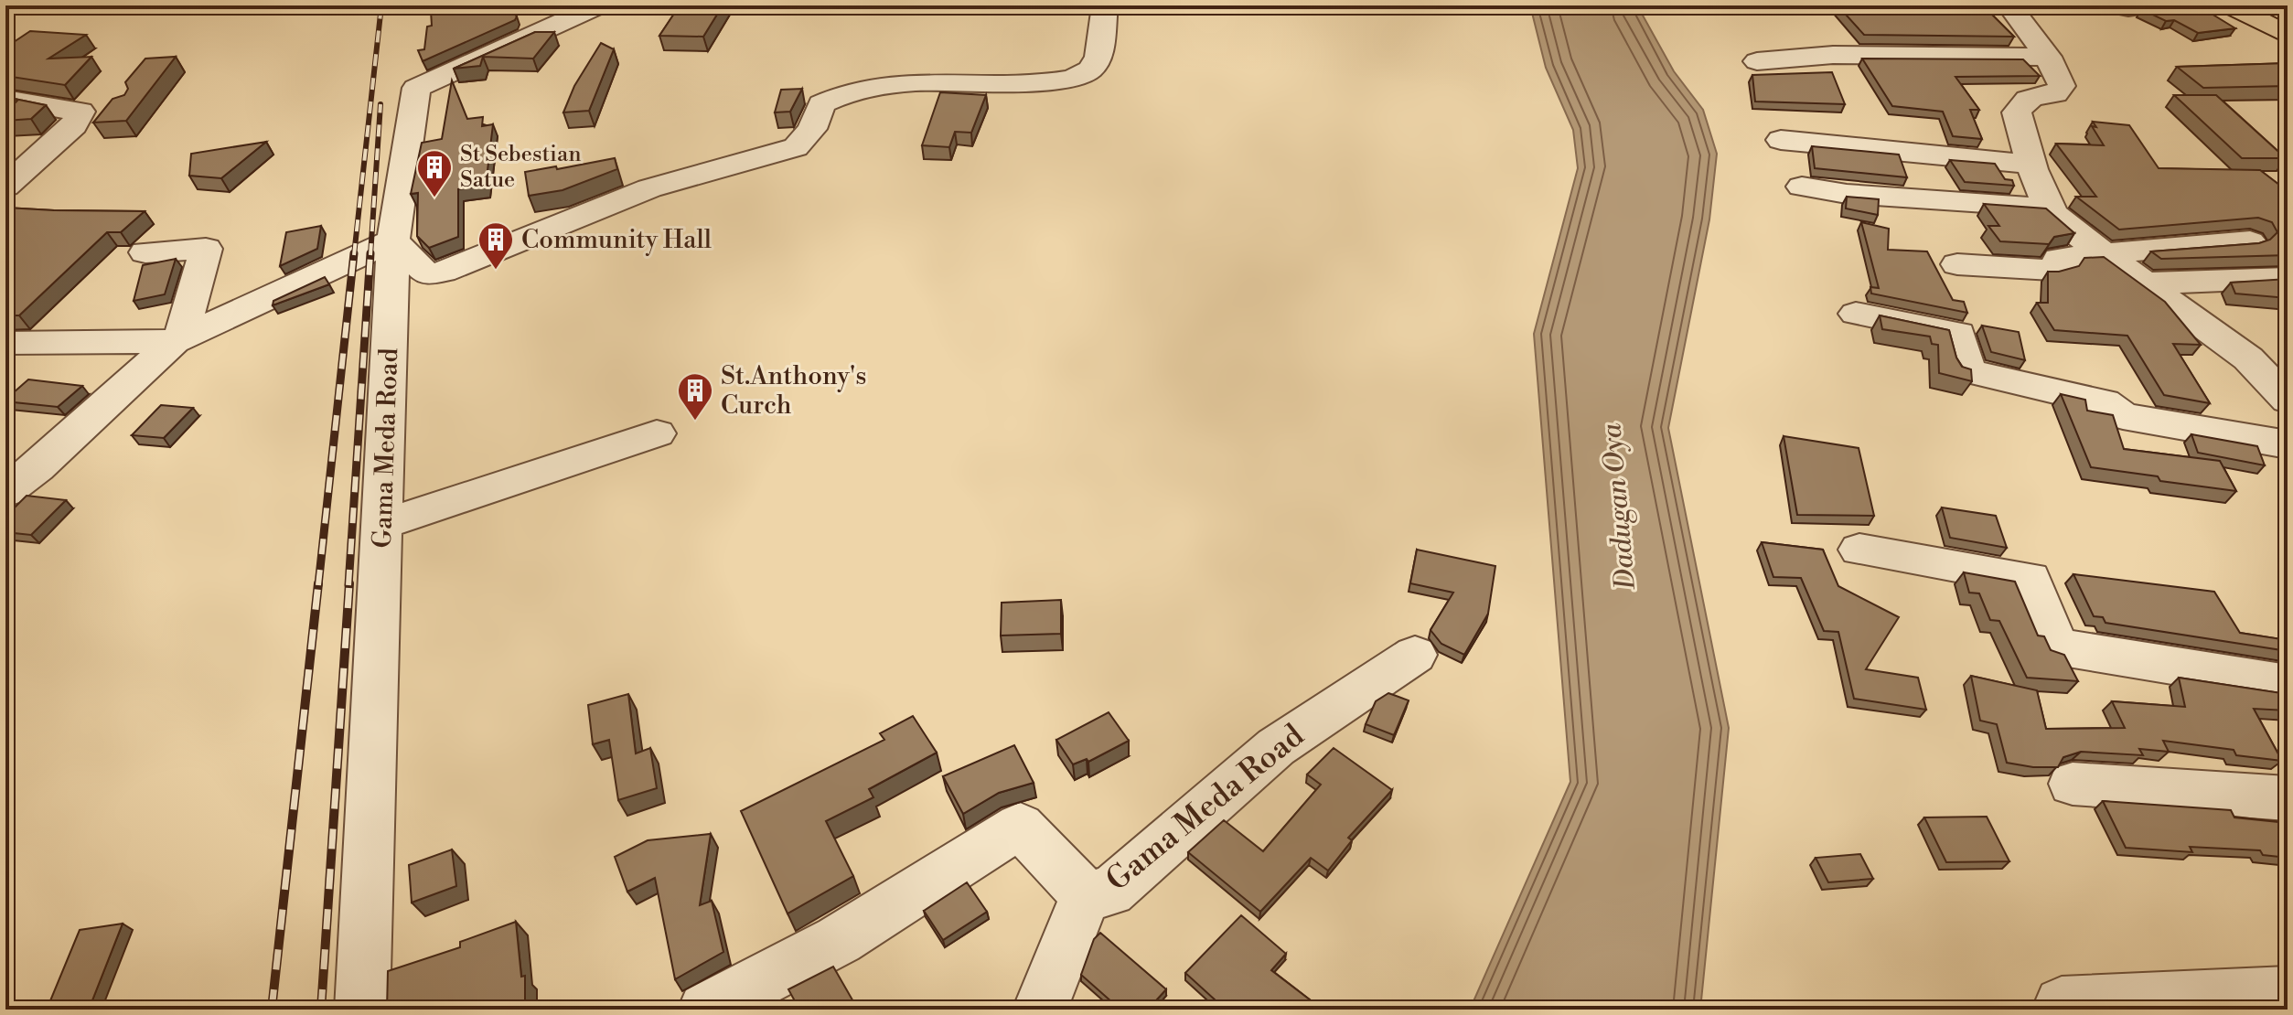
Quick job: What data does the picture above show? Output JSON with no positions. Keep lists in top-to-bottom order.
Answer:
{
  "streets": {
    "street": ["Gama Meda Road"]
  },
  "water": ["Dadugan Oya"],
  "places": {
    "building": ["St Sebestian Satue", "Community Hall", "St.Anthony's Curch"]
  }
}
